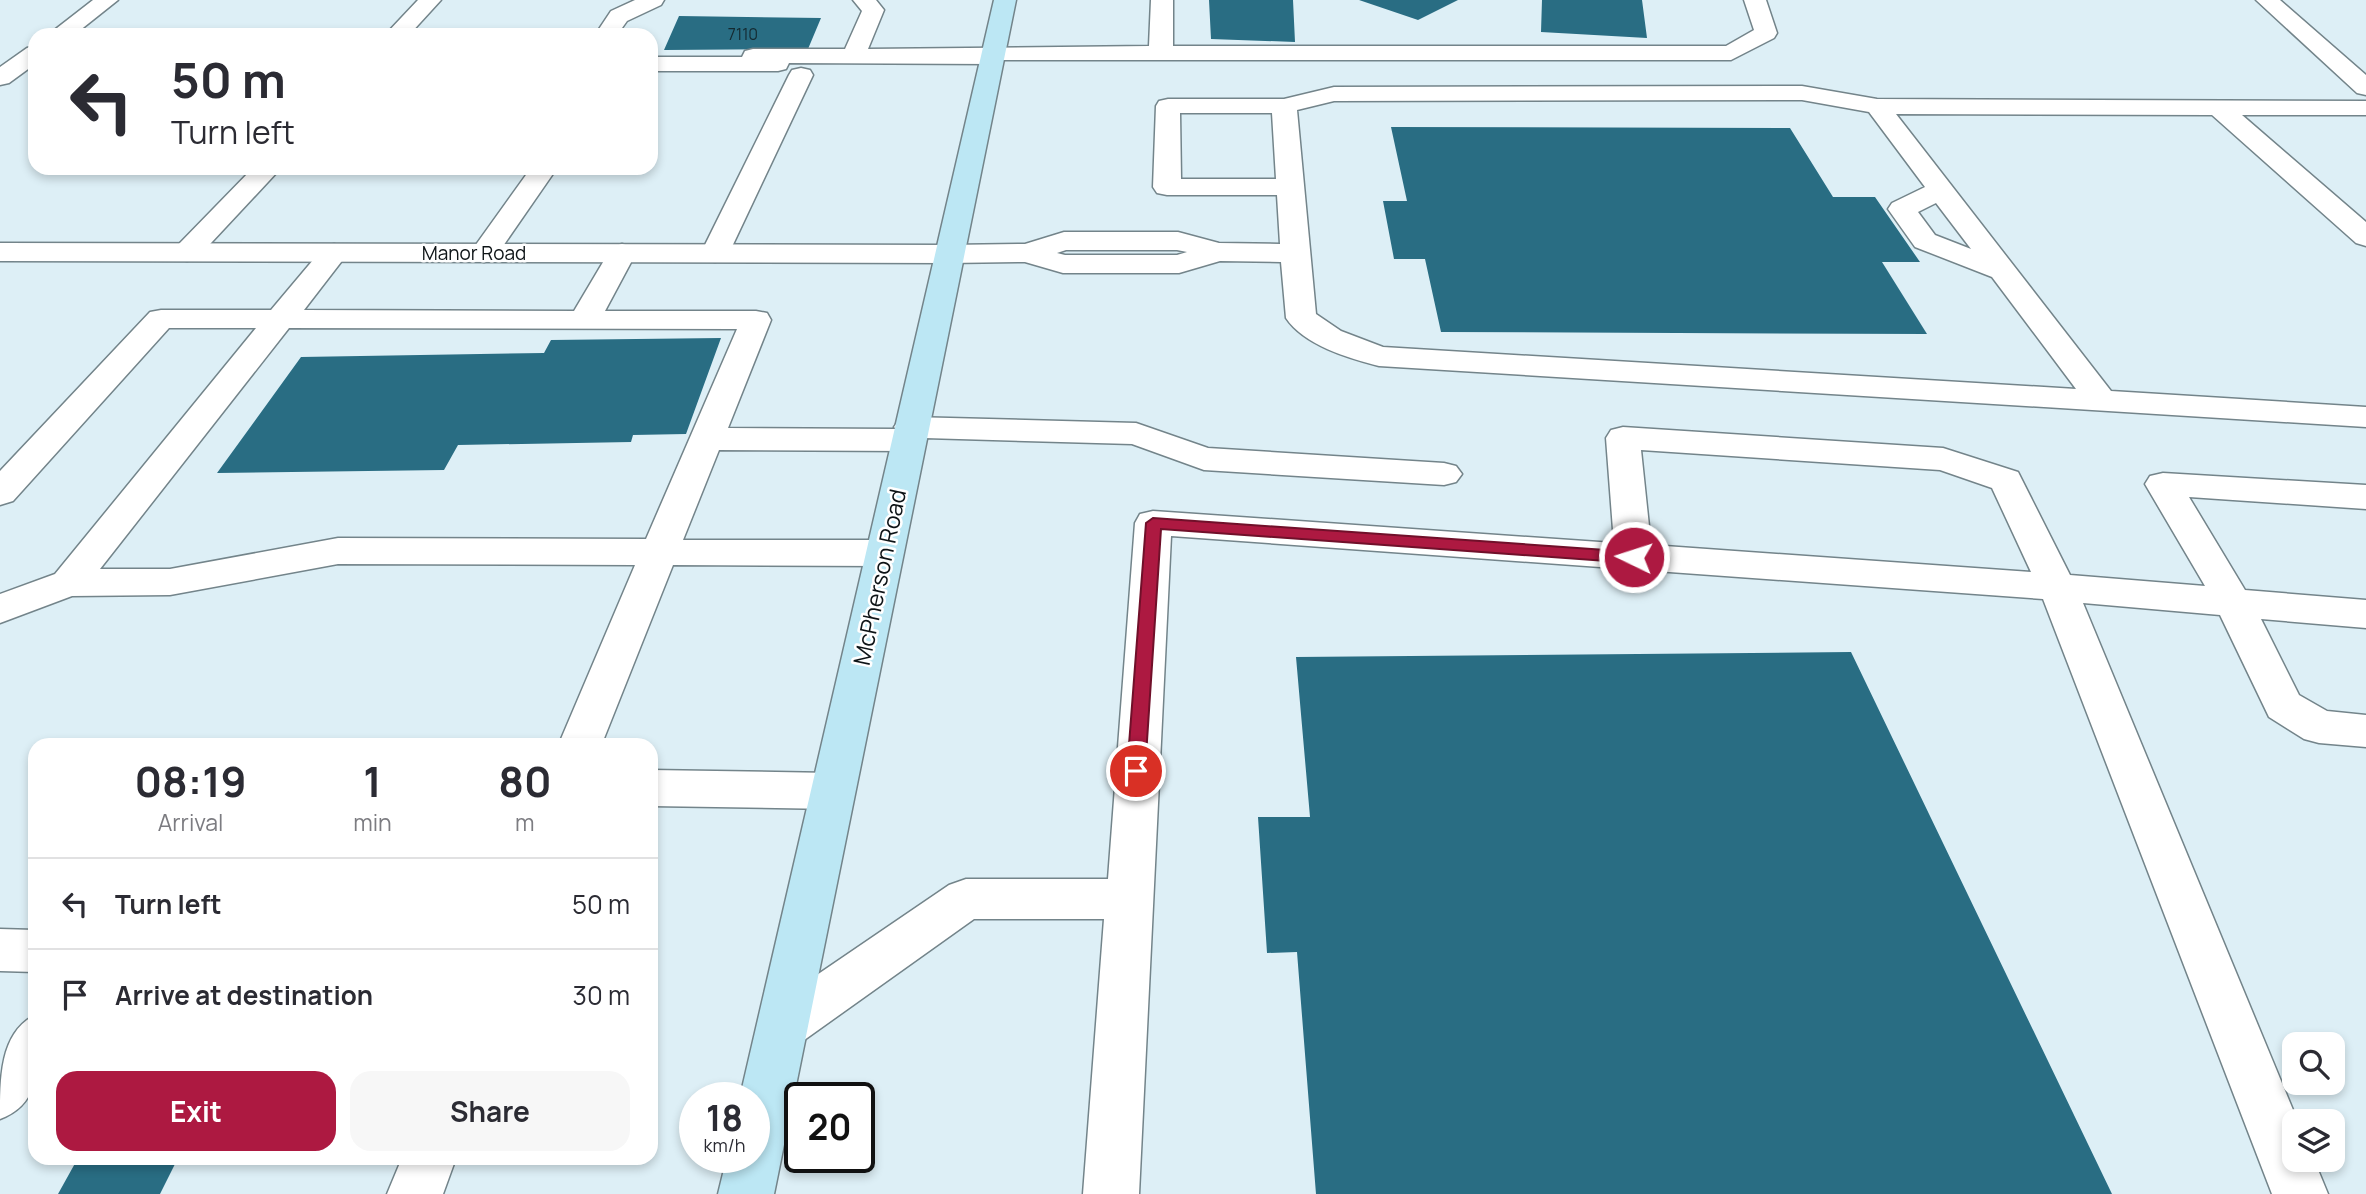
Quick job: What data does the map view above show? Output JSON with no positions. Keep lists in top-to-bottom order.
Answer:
{
  "streets": {
    "main road": ["McPherson Road"],
    "street": ["Manor Road"]
  },
  "crossings": [
    ["Manor Road", "McPherson Road"]
  ],
  "house_numbers": ["7110"],
  "page": {
    "turn": ["50 m", "Turn left"],
    "eta": [
      "08:19",
      "Arrival",
      "1",
      "min",
      "80",
      "m"
    ],
    "list": [
      {
        "name": "Turn left",
        "value": "50 m"
      },
      {
        "name": "Arrive at destination",
        "value": "30 m"
      }
    ],
    "buttons": ["Exit", "Share"],
    "speed": "18 km/h",
    "limit": "20"
  }
}
